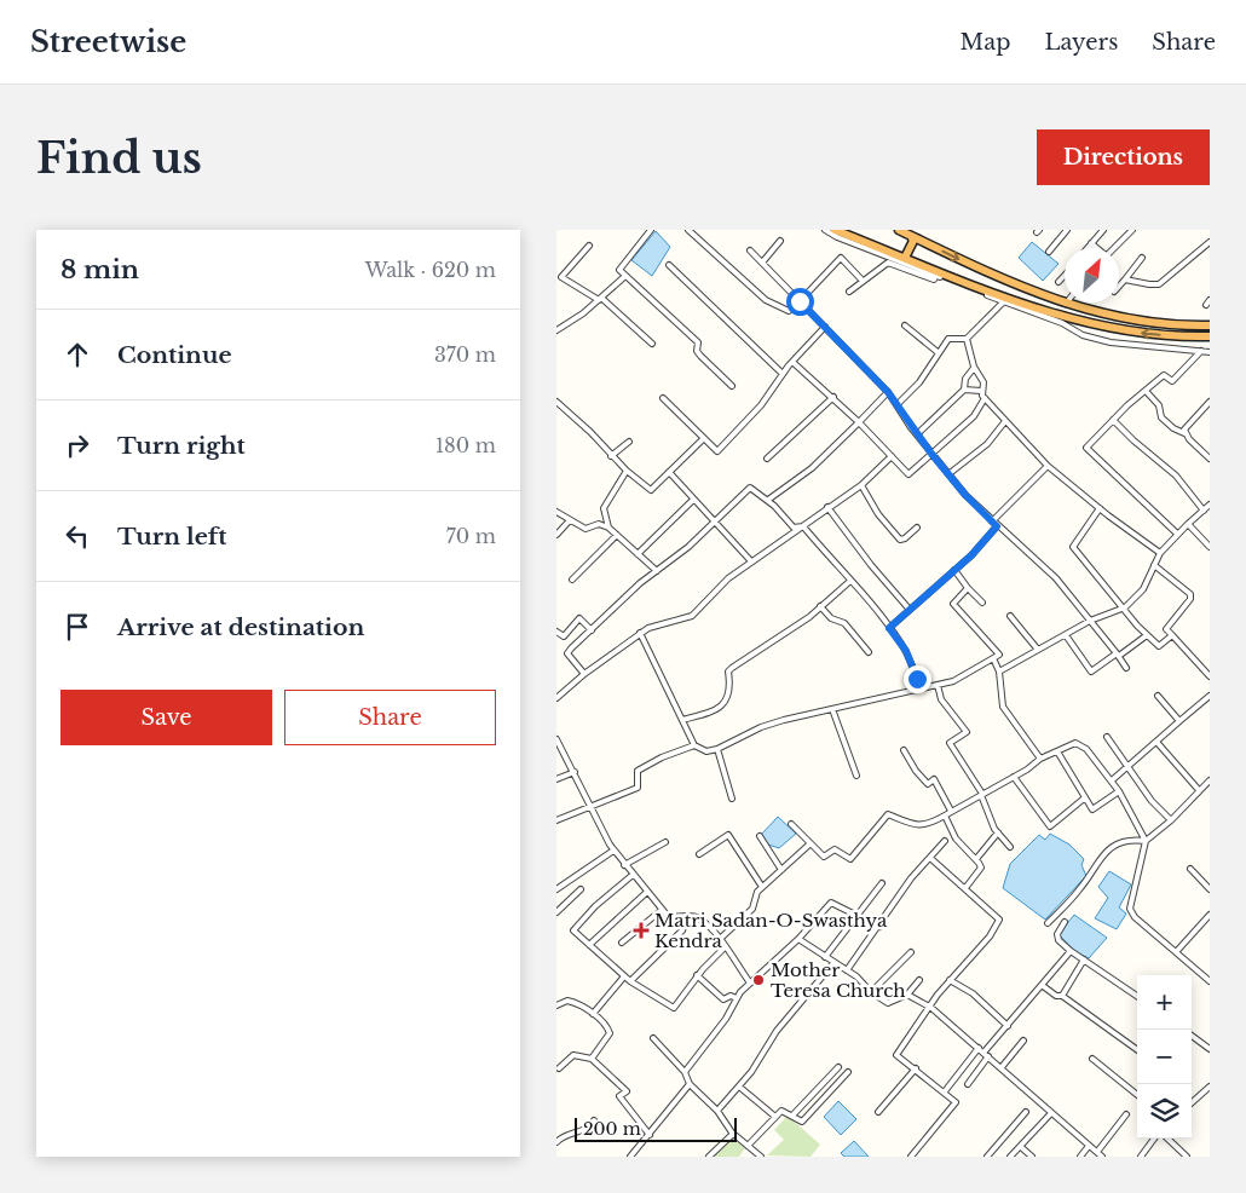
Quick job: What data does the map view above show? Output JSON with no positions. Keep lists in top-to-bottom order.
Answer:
{
  "places": {
    "health": ["Matri Sadan-O-Swasthya Kendra"],
    "other": ["Mother Teresa Church"]
  },
  "scale_bar": "200 m",
  "north": "top right",
  "page": {
    "header": "Streetwise",
    "nav": ["Map", "Layers", "Share"],
    "buttons": [
      "Directions",
      ["Save", "Share"]
    ],
    "title": "Find us",
    "heading": ["8 min", "Walk · 620 m"],
    "list": [
      ["Continue", "370 m"],
      ["Turn right", "180 m"],
      ["Turn left", "70 m"],
      "Arrive at destination"
    ],
    "map_buttons": ["+", "−"],
    "scale": "200 m"
  }
}
